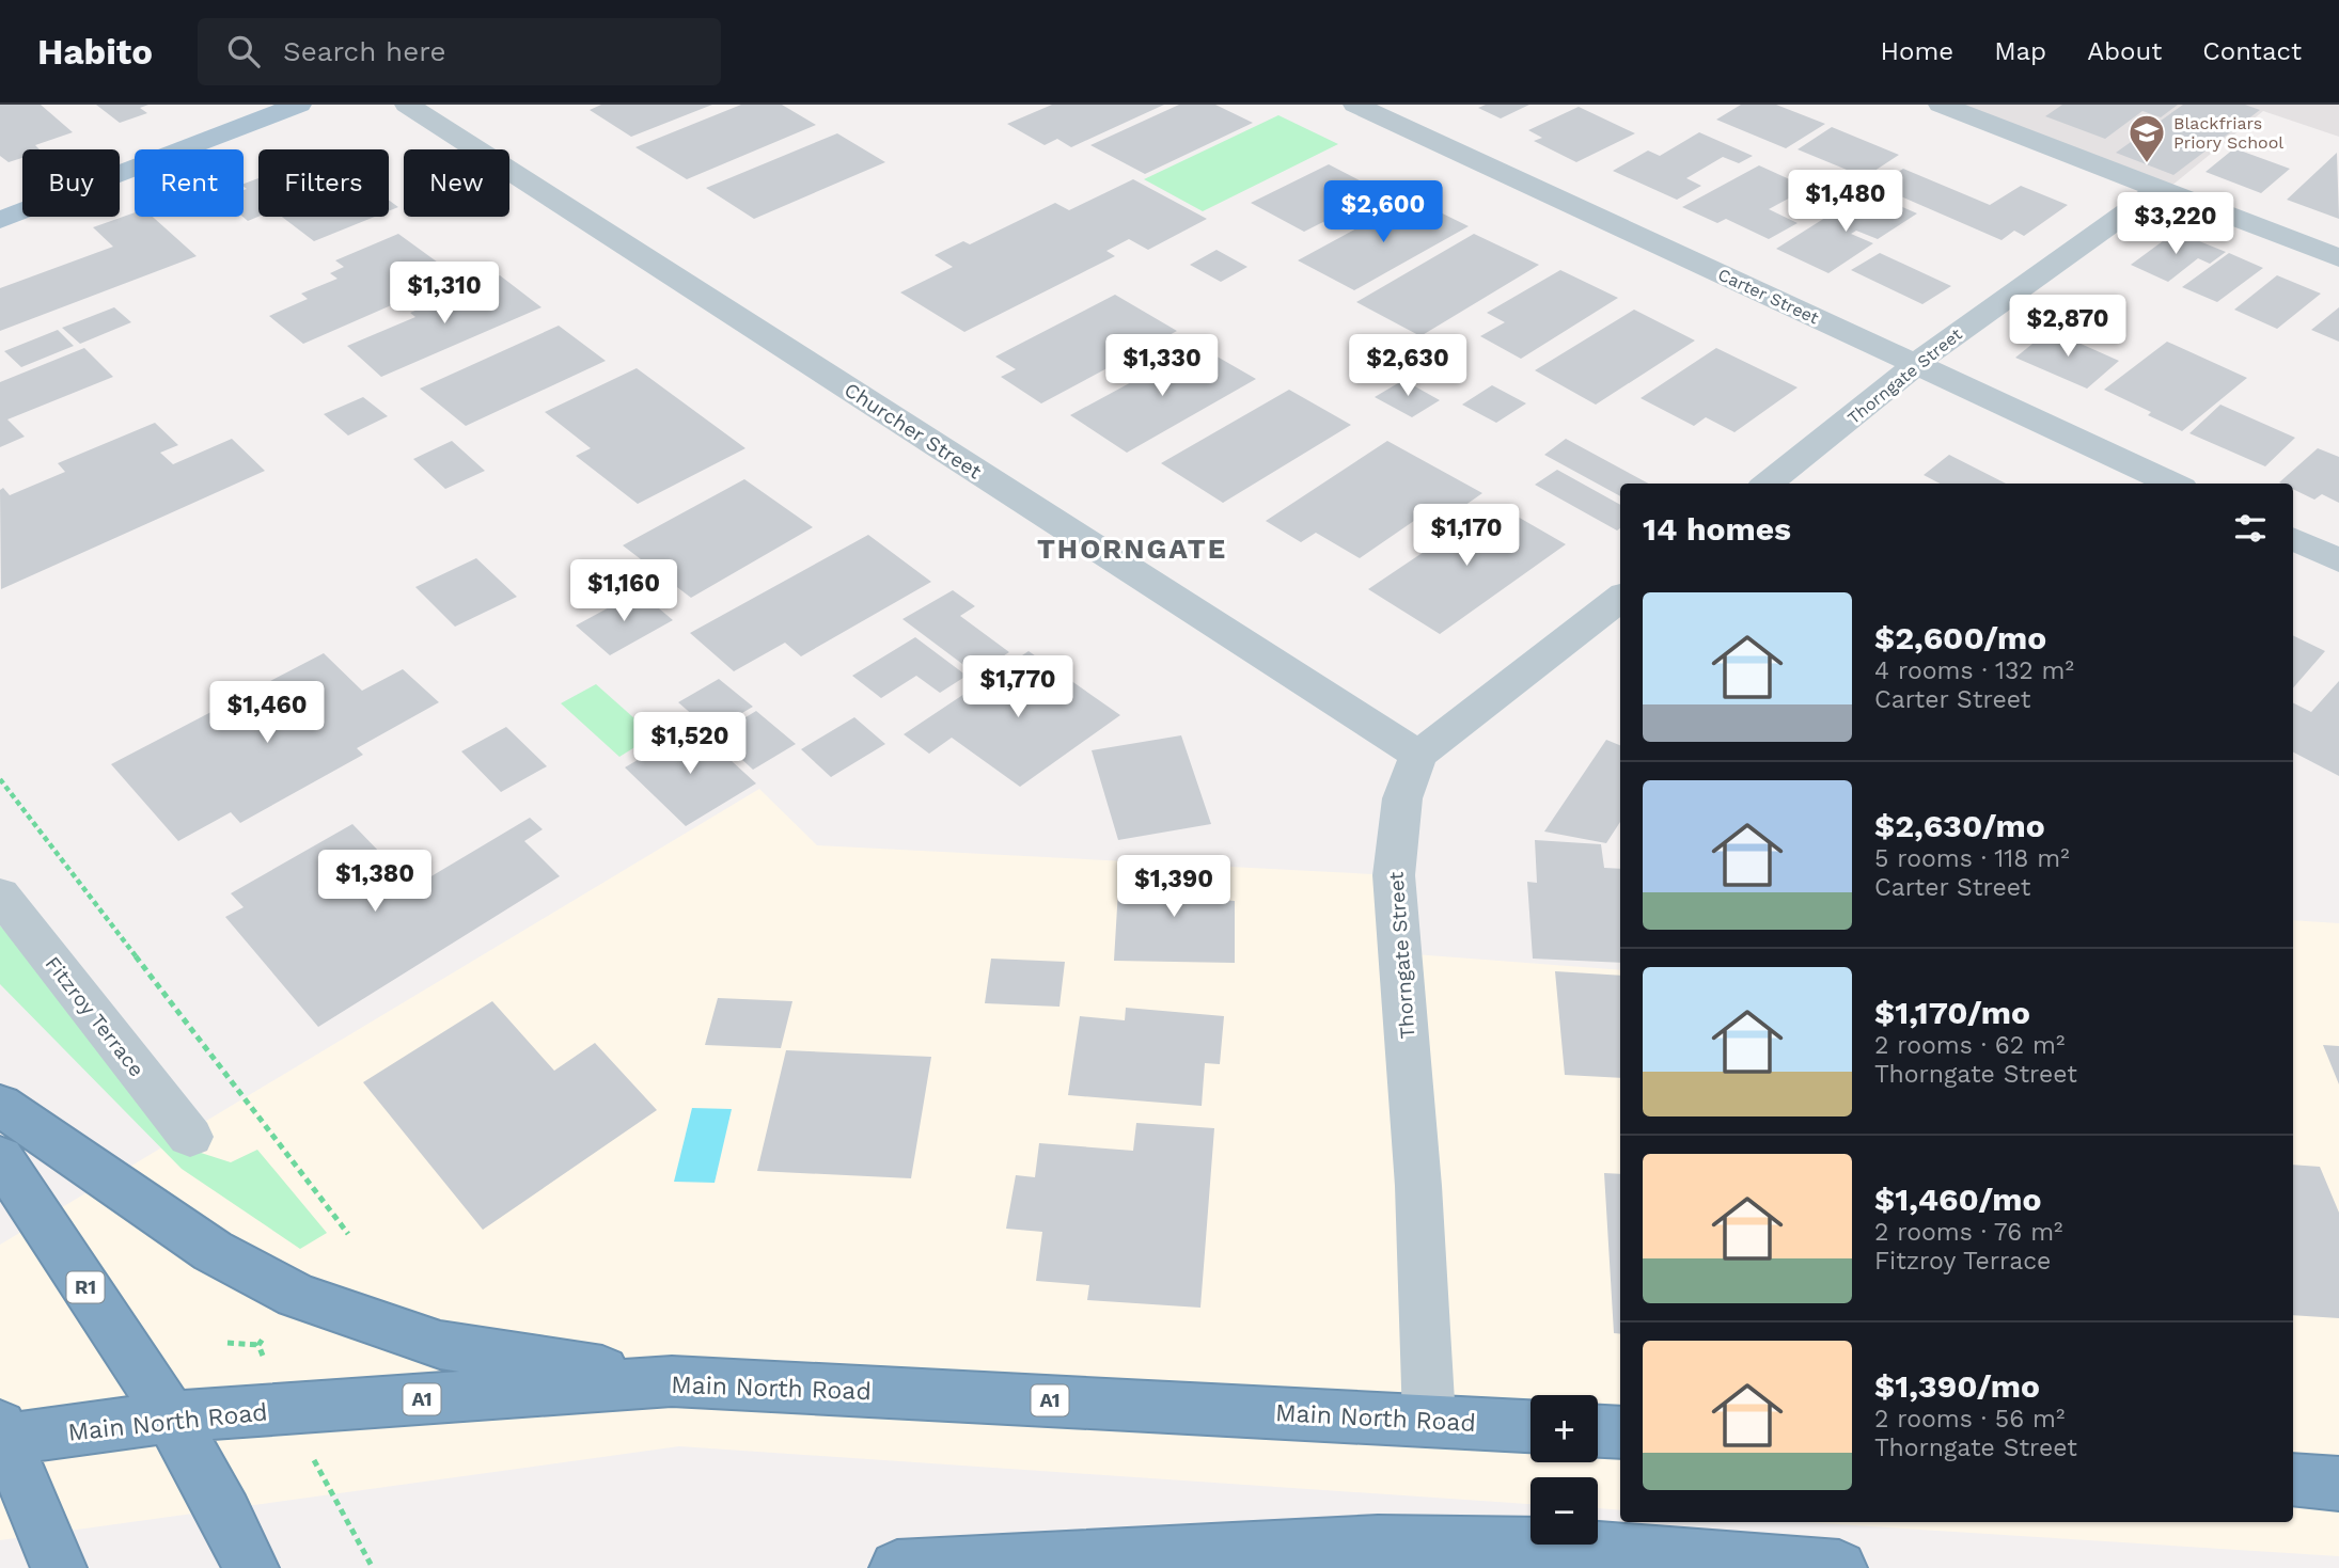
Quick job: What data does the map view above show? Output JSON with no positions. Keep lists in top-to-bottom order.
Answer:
{
  "streets": {
    "highway": ["R1", "Main North Road", "A1"],
    "street": [
      "Carter Street",
      "Thorngate Street",
      "Churcher Street",
      "Fitzroy Terrace"
    ]
  },
  "crossings": [
    ["Carter Street", "Thorngate Street"],
    ["Thorngate Street", "Churcher Street"],
    ["Thorngate Street", "Main North Road"],
    ["R1", "Main North Road"]
  ],
  "districts": ["THORNGATE"],
  "places": {
    "school or university": ["Blackfriars Priory School"]
  },
  "page": {
    "header": "Habito",
    "search": "Search here",
    "nav": [
      "Home",
      "Map",
      "About",
      "Contact"
    ],
    "chip": [
      "Buy",
      "Rent",
      "Filters",
      "New"
    ],
    "price": [
      "$1,480",
      "$2,600",
      "$3,220",
      "$1,310",
      "$2,870",
      "$1,330",
      "$2,630",
      "$1,170",
      "$1,160",
      "$1,770",
      "$1,460",
      "$1,520",
      "$1,380",
      "$1,390"
    ],
    "heading": "14 homes",
    "list": [
      {
        "name": "$2,600/mo",
        "note": "4 rooms · 132 m² · Carter Street"
      },
      {
        "name": "$2,630/mo",
        "note": "5 rooms · 118 m² · Carter Street"
      },
      {
        "name": "$1,170/mo",
        "note": "2 rooms · 62 m² · Thorngate Street"
      },
      {
        "name": "$1,460/mo",
        "note": "2 rooms · 76 m² · Fitzroy Terrace"
      },
      {
        "name": "$1,390/mo",
        "note": "2 rooms · 56 m² · Thorngate Street"
      }
    ],
    "map_buttons": ["+", "−"]
  }
}
